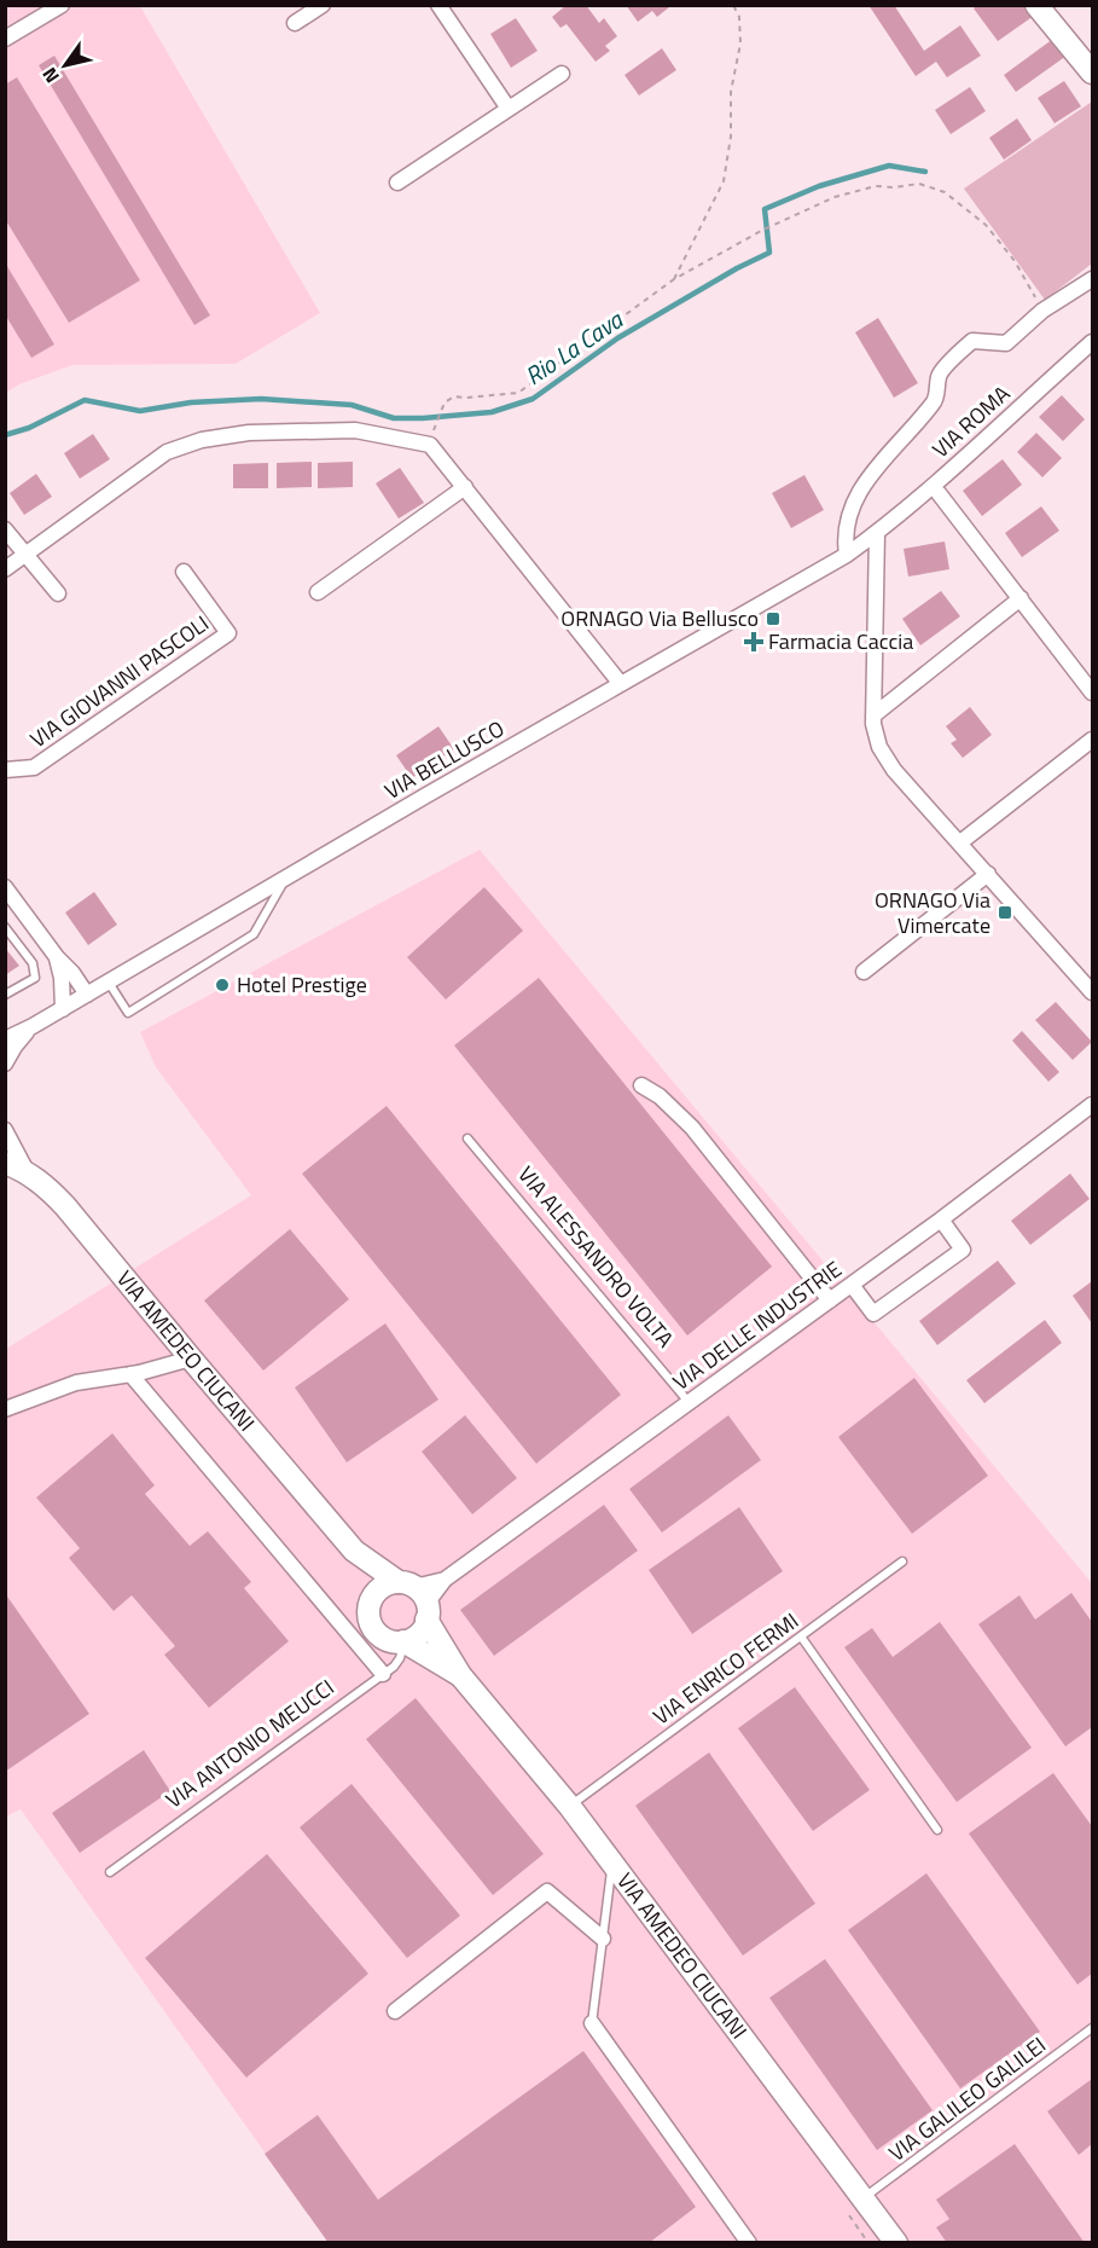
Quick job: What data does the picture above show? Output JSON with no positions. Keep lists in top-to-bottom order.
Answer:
{
  "streets": {
    "main road": ["VIA AMEDEO CIUCANI"],
    "street": [
      "VIA ROMA",
      "VIA GIOVANNI PASCOLI",
      "VIA BELLUSCO",
      "VIA DELLE INDUSTRIE"
    ],
    "lane": [
      "VIA ALESSANDRO VOLTA",
      "VIA ENRICO FERMI",
      "VIA ANTONIO MEUCCI",
      "VIA GALILEO GALILEI"
    ]
  },
  "crossings": [
    ["VIA ROMA", "VIA BELLUSCO"],
    ["VIA ALESSANDRO VOLTA", "VIA DELLE INDUSTRIE"],
    ["VIA DELLE INDUSTRIE", "VIA AMEDEO CIUCANI"],
    ["VIA DELLE INDUSTRIE", "VIA ANTONIO MEUCCI"],
    ["VIA AMEDEO CIUCANI", "VIA ENRICO FERMI"],
    ["VIA AMEDEO CIUCANI", "VIA ANTONIO MEUCCI"],
    ["VIA AMEDEO CIUCANI", "VIA GALILEO GALILEI"]
  ],
  "water": ["Rio La Cava"],
  "places": {
    "transit": ["ORNAGO Via Bellusco", "ORNAGO Via Vimercate"],
    "health": ["Farmacia Caccia"],
    "other": ["Hotel Prestige"]
  },
  "north": "bottom left"
}
